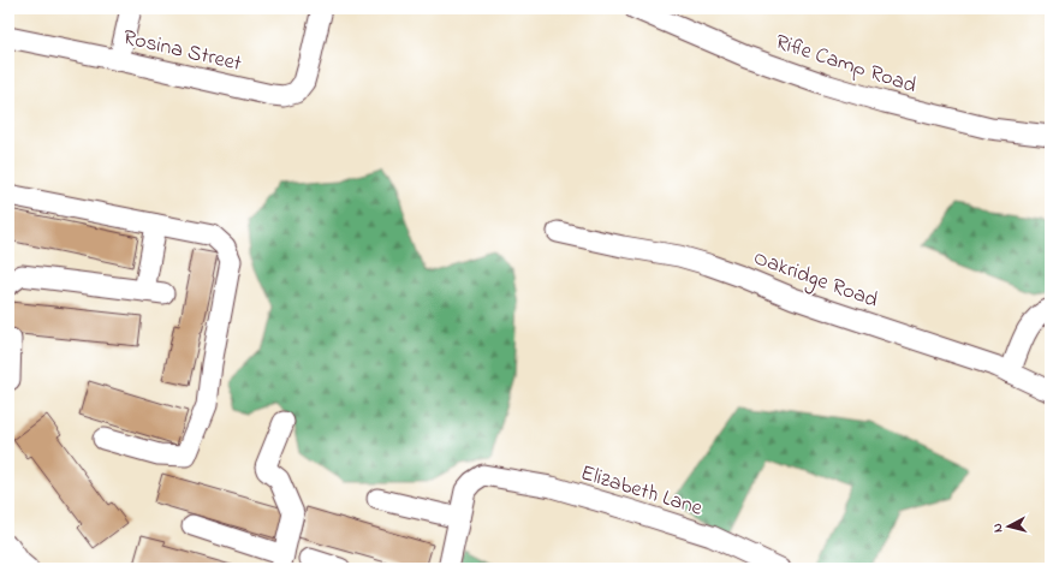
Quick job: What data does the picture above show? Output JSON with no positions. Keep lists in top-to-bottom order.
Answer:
{
  "streets": {
    "street": [
      "Rosina Street",
      "Rifle Camp Road",
      "Oakridge Road",
      "Elizabeth Lane"
    ]
  },
  "north": "left"
}
